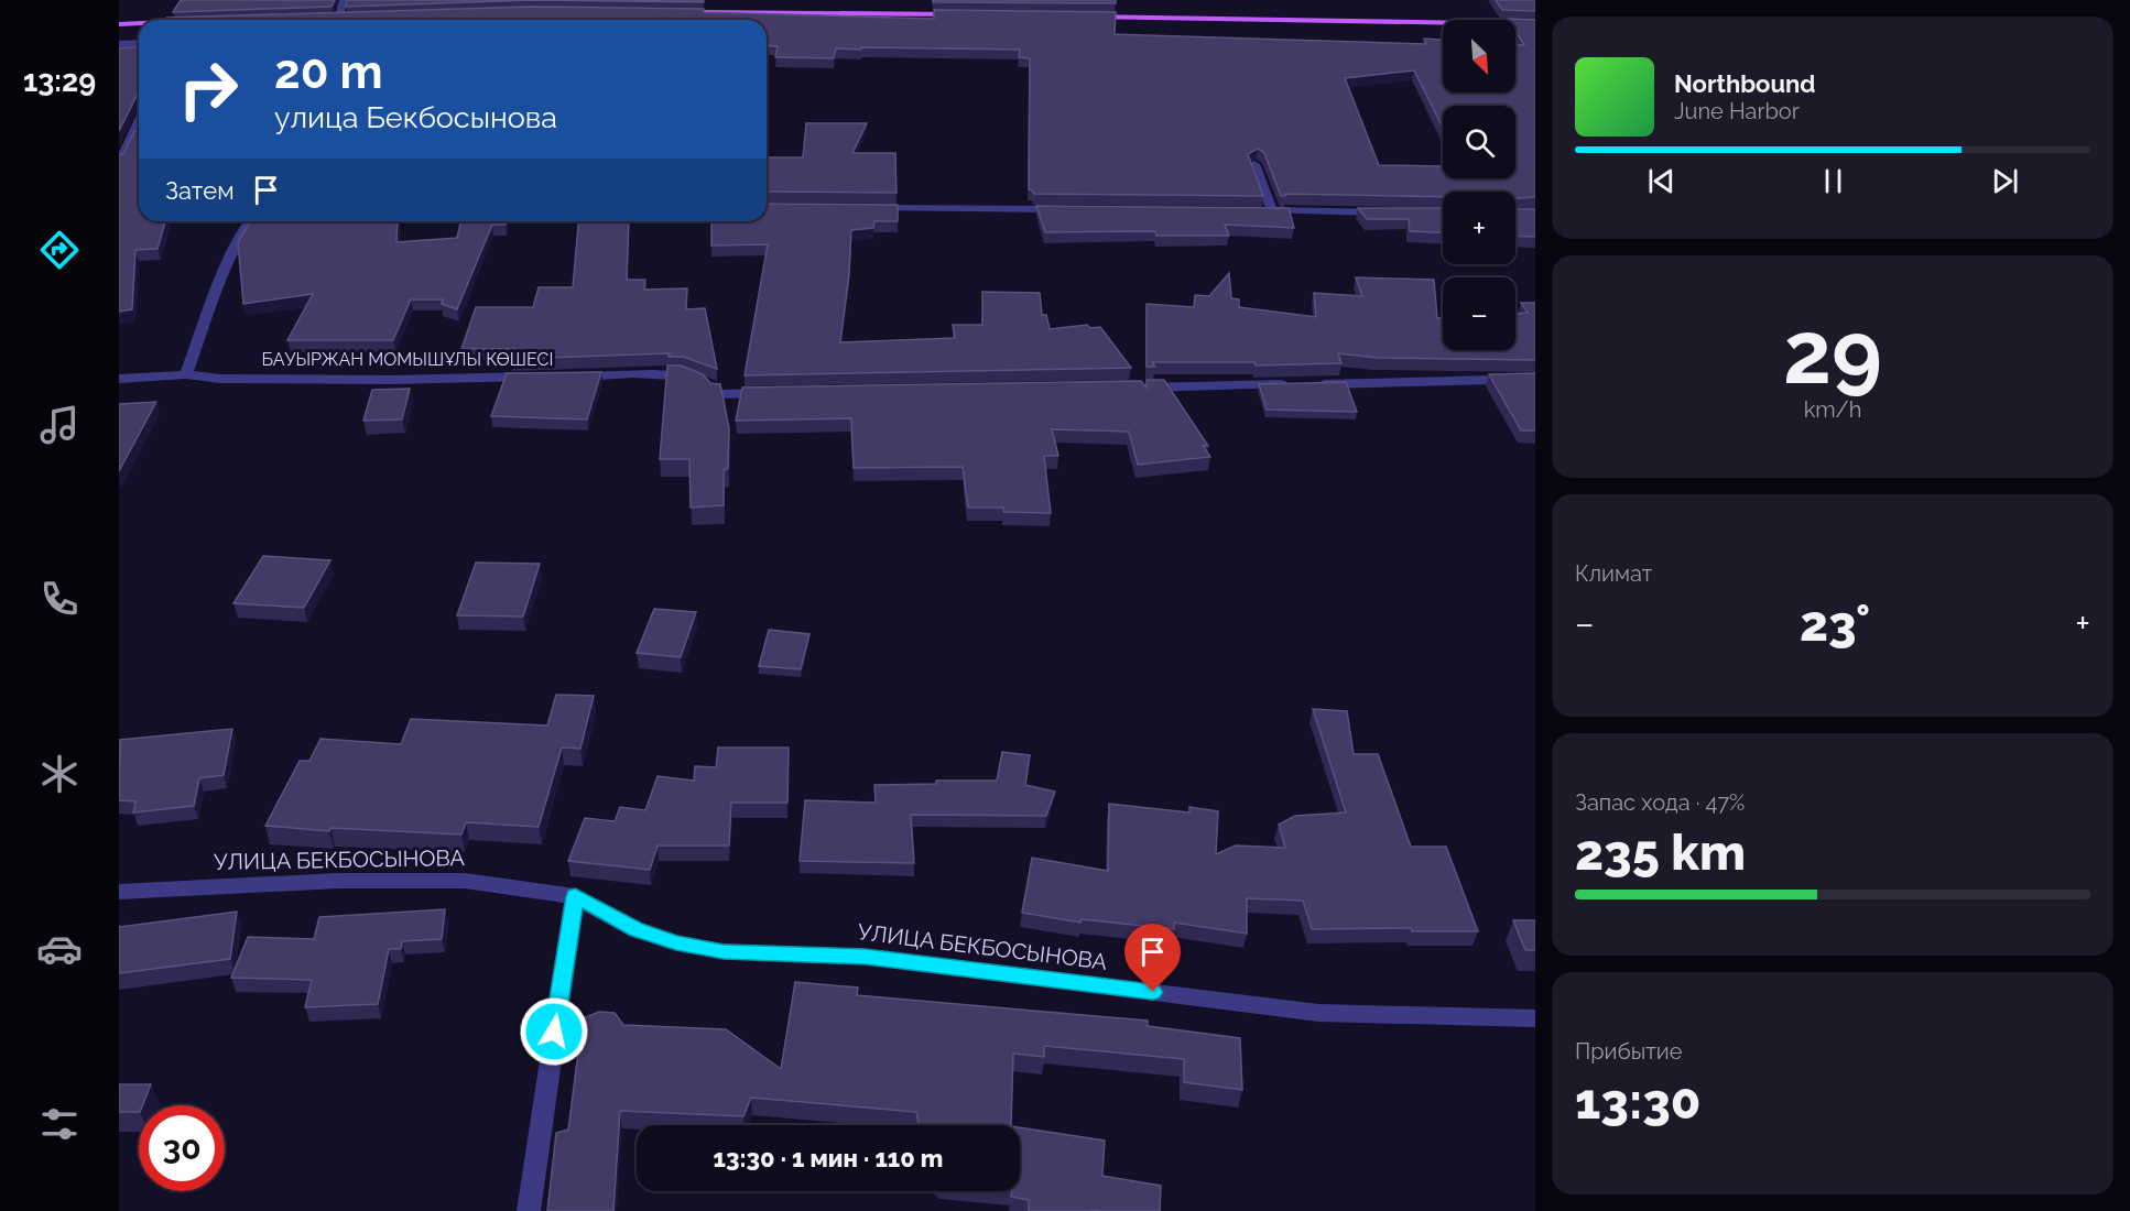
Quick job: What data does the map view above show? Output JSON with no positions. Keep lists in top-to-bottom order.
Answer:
{
  "streets": {
    "street": ["БАУЫРЖАН МОМЫШҰЛЫ КӨШЕСІ", "УЛИЦА БЕКБОСЫНОВА"]
  },
  "north": "bottom right",
  "page": {
    "tabs": "13:29",
    "map_buttons": ["+", "−"],
    "turn": ["20 m", "улица Бекбосынова"],
    "song": ["Northbound", "June Harbor"],
    "then": "Затем",
    "tile": [
      ["29", "km/h"],
      "Климат",
      ["Запас хода · 47%", "235 km"],
      ["Прибытие", "13:30"]
    ],
    "heat": ["−", "23°", "+"],
    "limit": "30",
    "trip": "13:30 · 1 мин · 110 m"
  }
}
